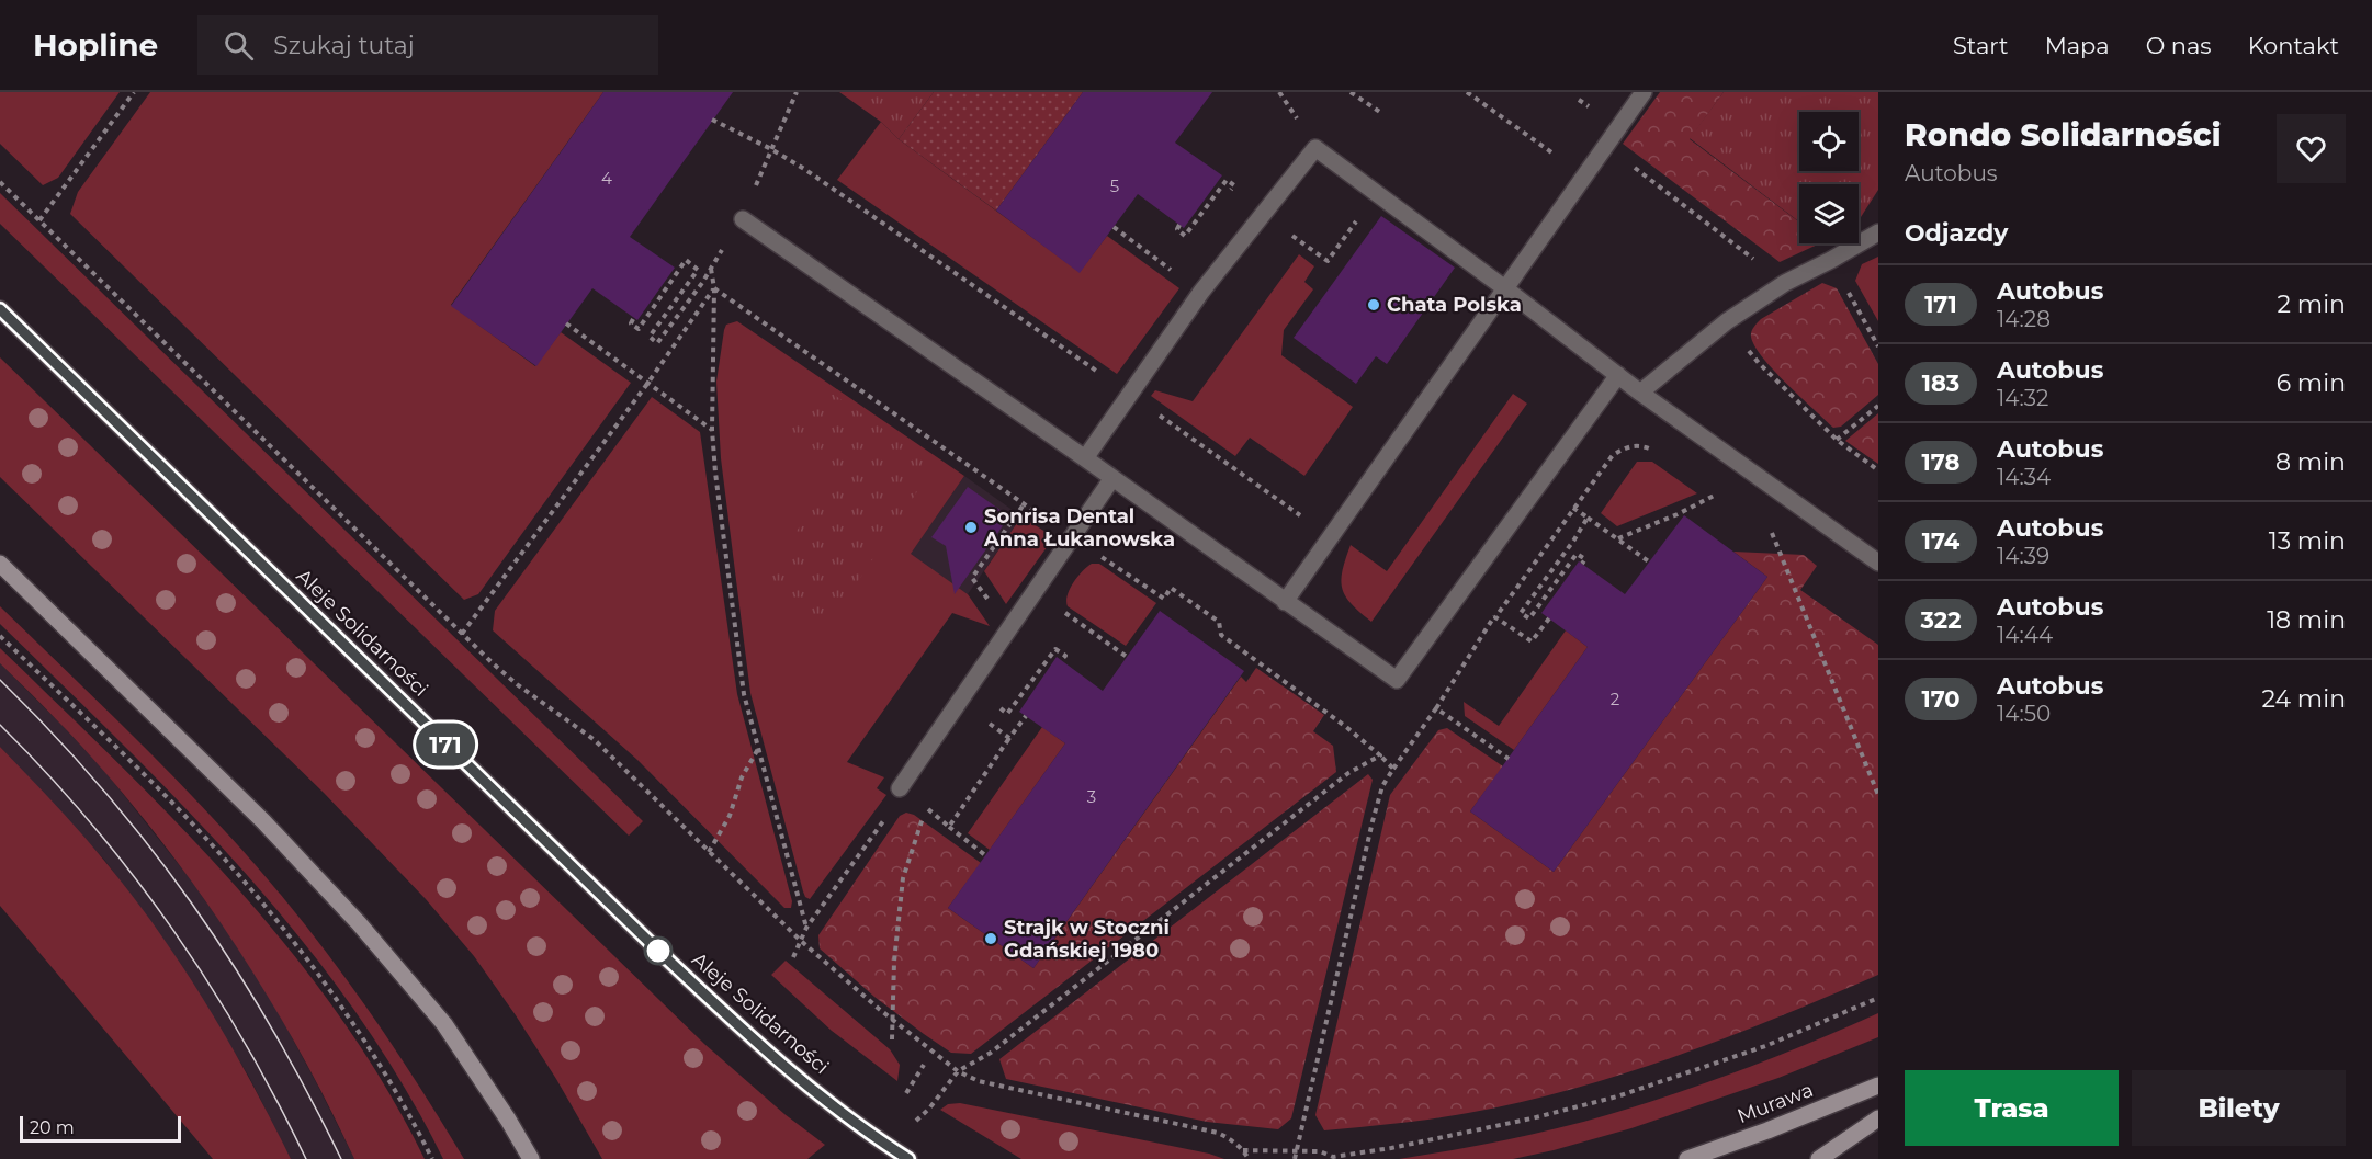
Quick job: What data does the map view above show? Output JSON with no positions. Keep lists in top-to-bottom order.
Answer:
{
  "streets": {
    "street": ["Aleje Solidarności", "Murawa"]
  },
  "places": ["Chata Polska", "Sonrisa Dental Anna Łukanowska", "Strajk w Stoczni Gdańskiej 1980"],
  "lines": ["bus line 171"],
  "house_numbers": [
    "4",
    "5",
    "2",
    "3"
  ],
  "scale_bar": "20 m",
  "page": {
    "header": "Hopline",
    "search": "Szukaj tutaj",
    "nav": [
      "Start",
      "Mapa",
      "O nas",
      "Kontakt"
    ],
    "on_map": "171",
    "heading": [
      ["Rondo Solidarności", "Autobus"],
      "Odjazdy"
    ],
    "list": [
      {
        "mark": "171",
        "name": "Autobus",
        "note": "14:28",
        "value": "2 min"
      },
      {
        "mark": "183",
        "name": "Autobus",
        "note": "14:32",
        "value": "6 min"
      },
      {
        "mark": "178",
        "name": "Autobus",
        "note": "14:34",
        "value": "8 min"
      },
      {
        "mark": "174",
        "name": "Autobus",
        "note": "14:39",
        "value": "13 min"
      },
      {
        "mark": "322",
        "name": "Autobus",
        "note": "14:44",
        "value": "18 min"
      },
      {
        "mark": "170",
        "name": "Autobus",
        "note": "14:50",
        "value": "24 min"
      }
    ],
    "buttons": ["Trasa", "Bilety"],
    "scale": "20 m"
  }
}
